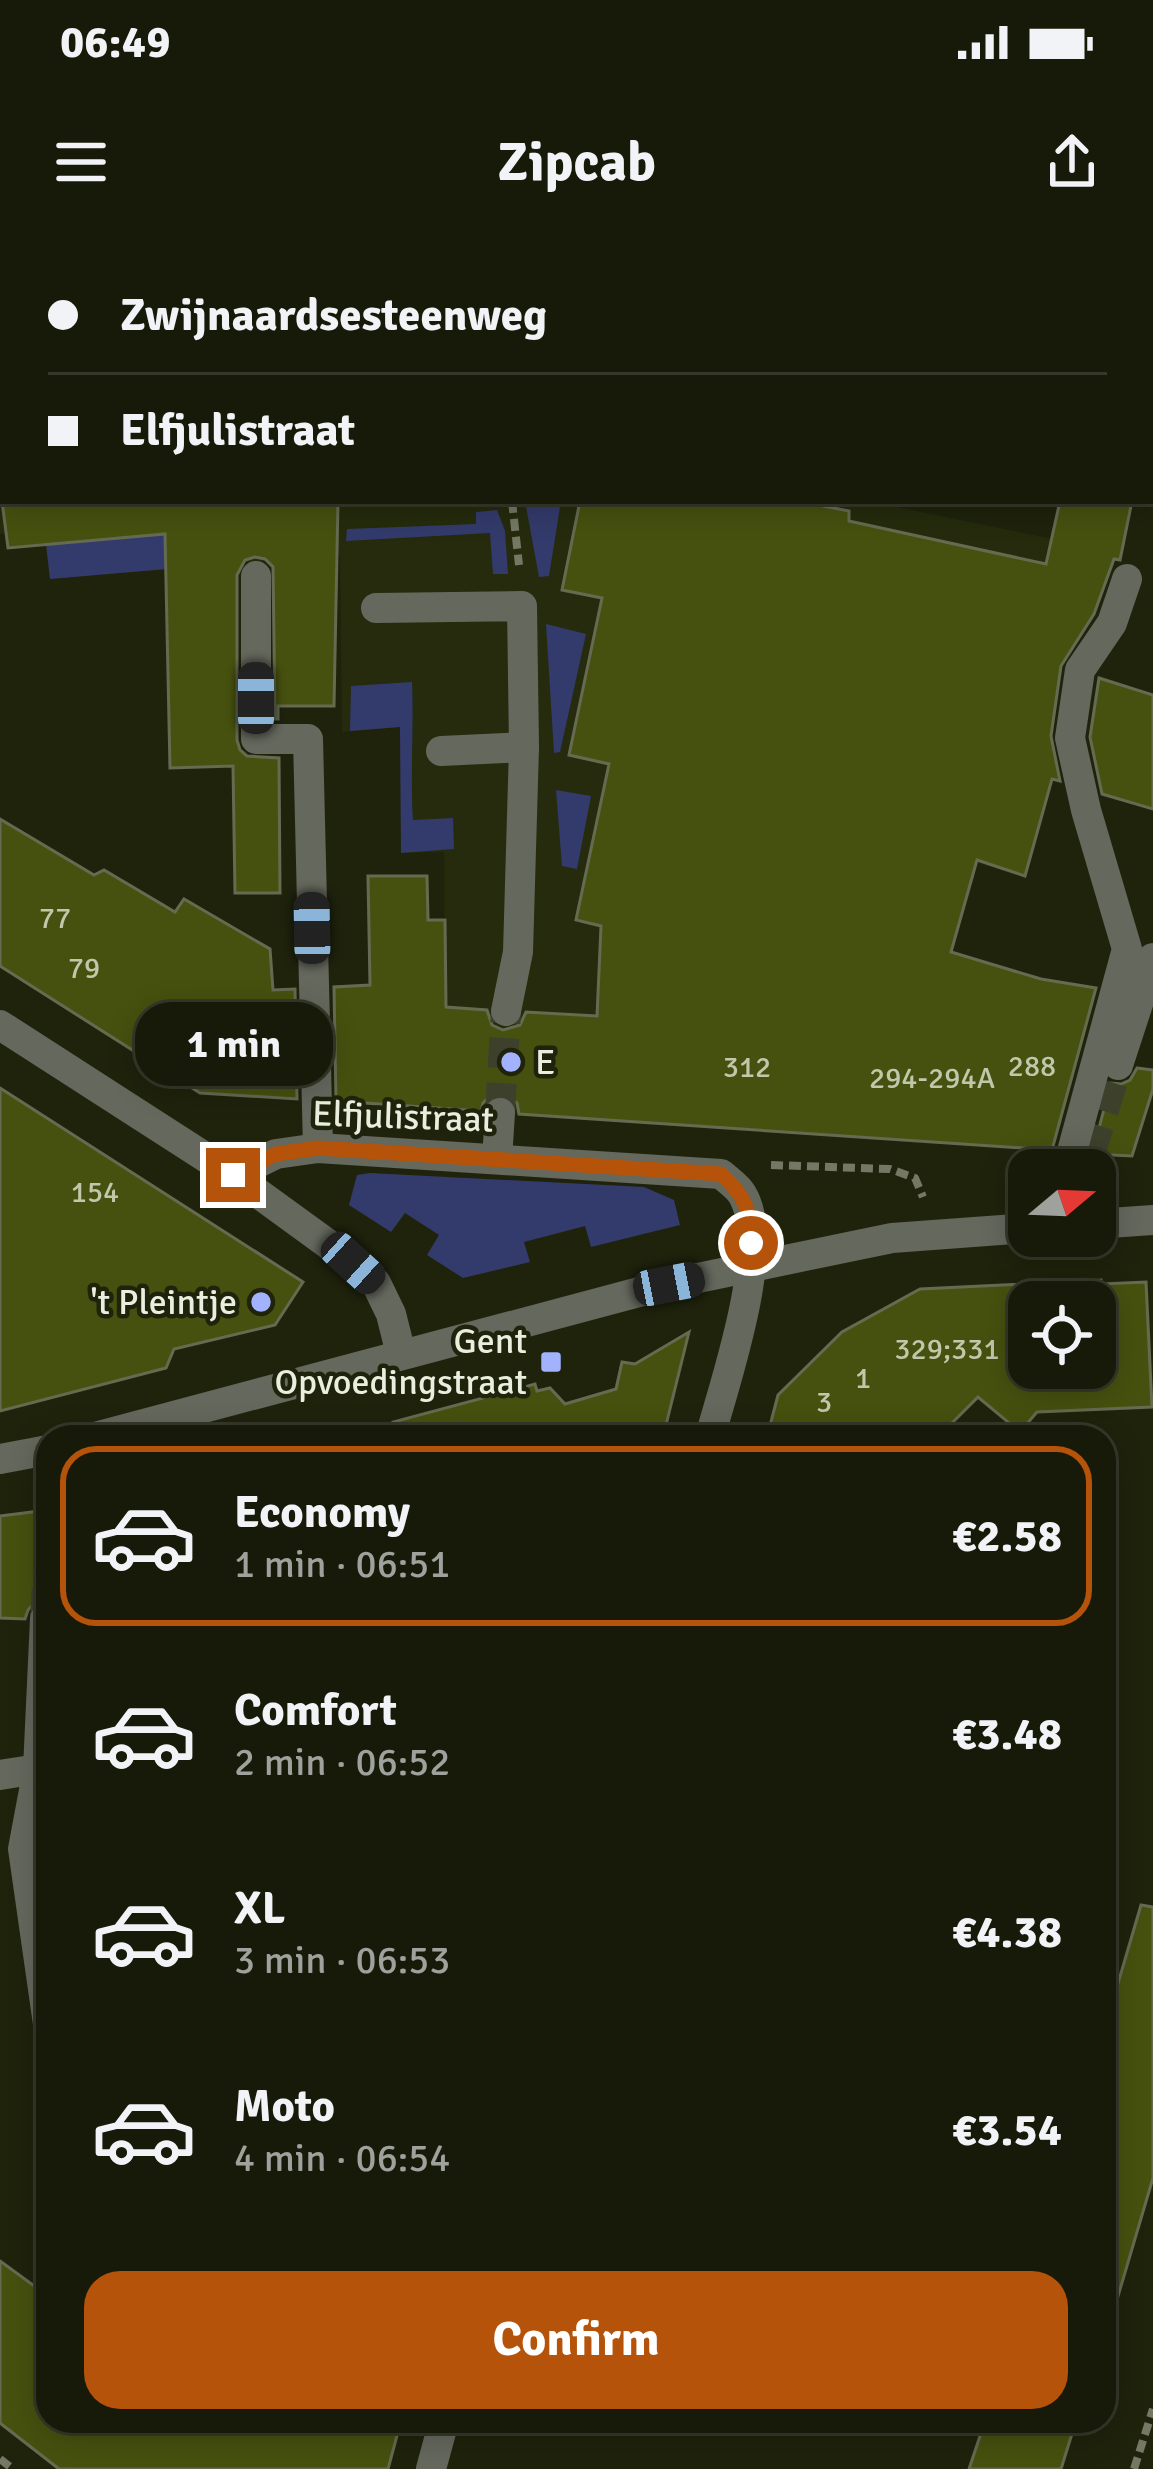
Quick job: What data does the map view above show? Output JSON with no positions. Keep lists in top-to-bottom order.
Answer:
{
  "streets": {
    "street": ["Elfjulistraat"]
  },
  "places": {
    "other": ["E", "'t Pleintje"],
    "transit": ["Gent Opvoedingstraat"]
  },
  "house_numbers": [
    "77",
    "79",
    "288",
    "312",
    "294-294A",
    "154",
    "329;331",
    "1",
    "3"
  ],
  "north": "right",
  "page": {
    "status": "06:49",
    "header": "Zipcab",
    "banner": ["Zwijnaardsesteenweg", "Elfjulistraat"],
    "bubble": "1 min",
    "list": [
      {
        "name": "Economy",
        "note": "1 min · 06:51",
        "value": "€2.58"
      },
      {
        "name": "Comfort",
        "note": "2 min · 06:52",
        "value": "€3.48"
      },
      {
        "name": "XL",
        "note": "3 min · 06:53",
        "value": "€4.38"
      },
      {
        "name": "Moto",
        "note": "4 min · 06:54",
        "value": "€3.54"
      }
    ],
    "buttons": "Confirm"
  }
}
